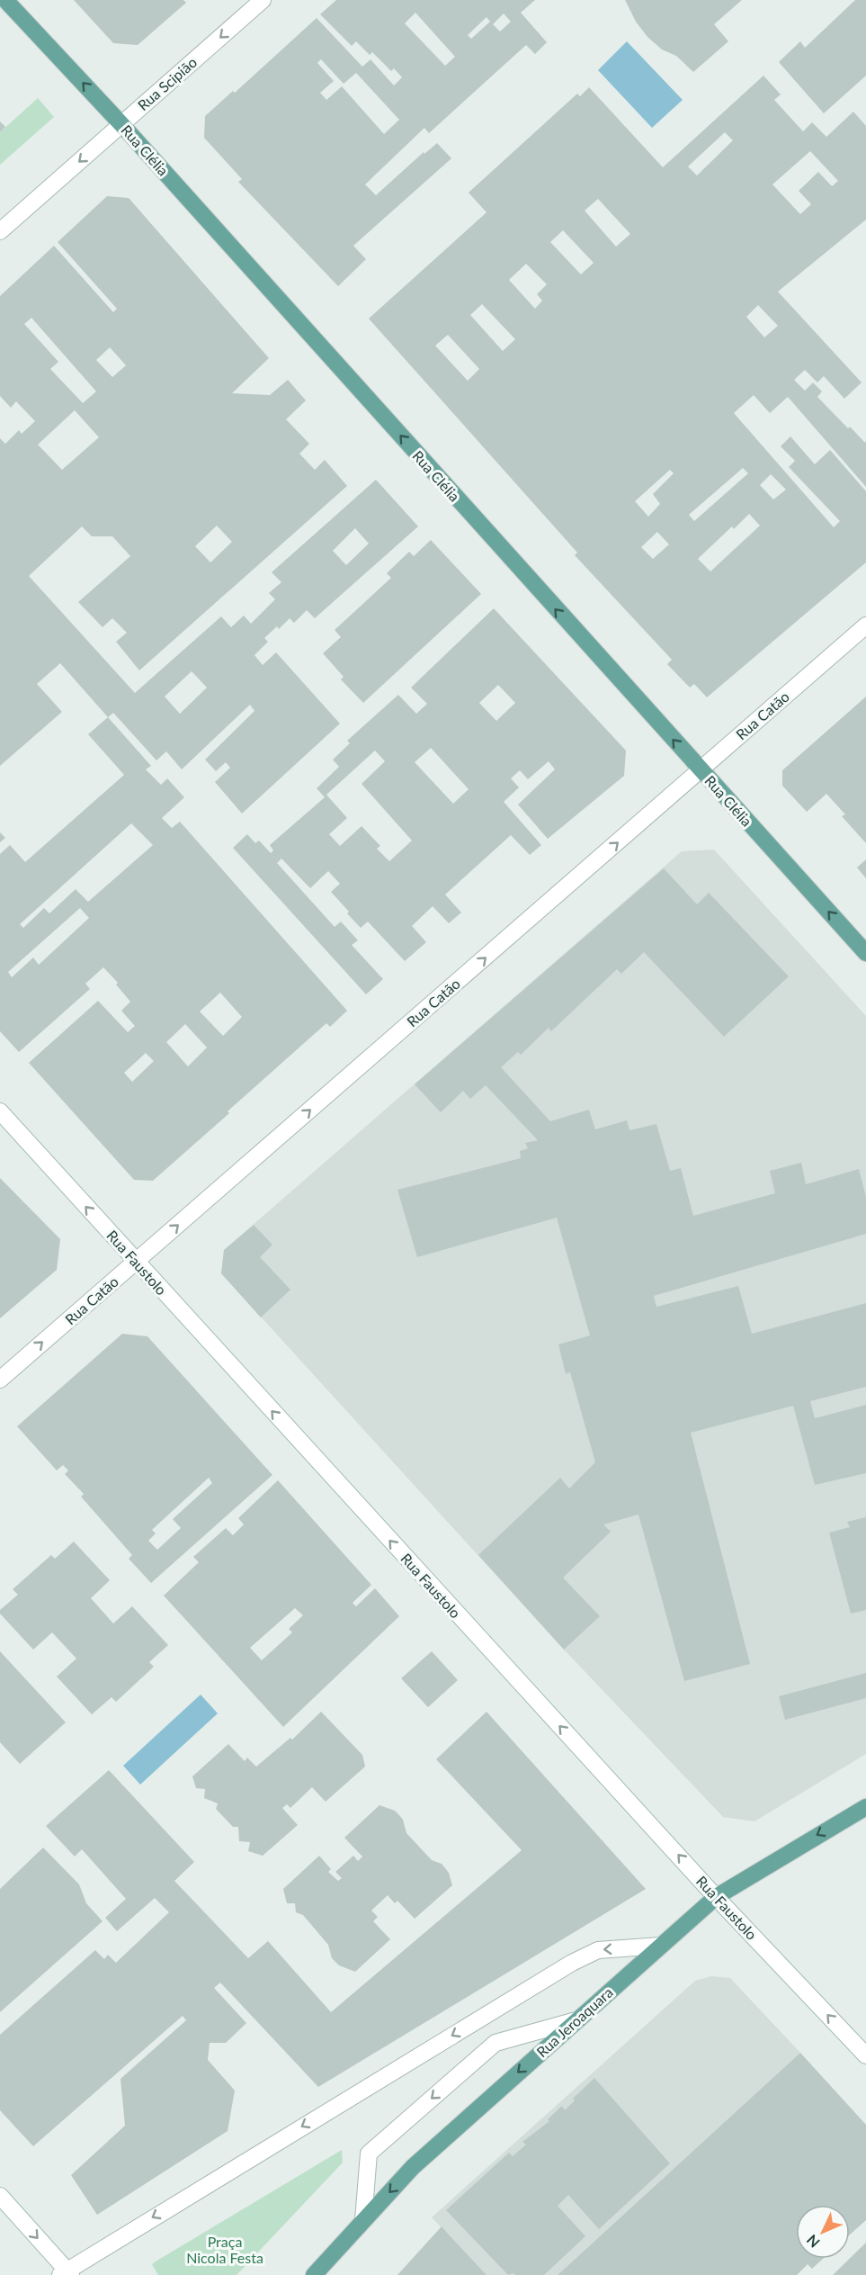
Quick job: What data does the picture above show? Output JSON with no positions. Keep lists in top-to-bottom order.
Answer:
{
  "streets": {
    "main road": ["Rua Clélia", "Rua Jeroaquara"],
    "street": ["Rua Scipião", "Rua Catão", "Rua Faustolo"]
  },
  "crossings": [
    ["Rua Scipião", "Rua Clélia"],
    ["Rua Clélia", "Rua Catão"],
    ["Rua Catão", "Rua Faustolo"],
    ["Rua Faustolo", "Rua Jeroaquara"]
  ],
  "one_way": [
    "Rua Scipião",
    "Rua Clélia",
    "Rua Catão",
    "Rua Faustolo",
    "Rua Jeroaquara"
  ],
  "parks": ["Praça Nicola Festa"],
  "north": "bottom left"
}
